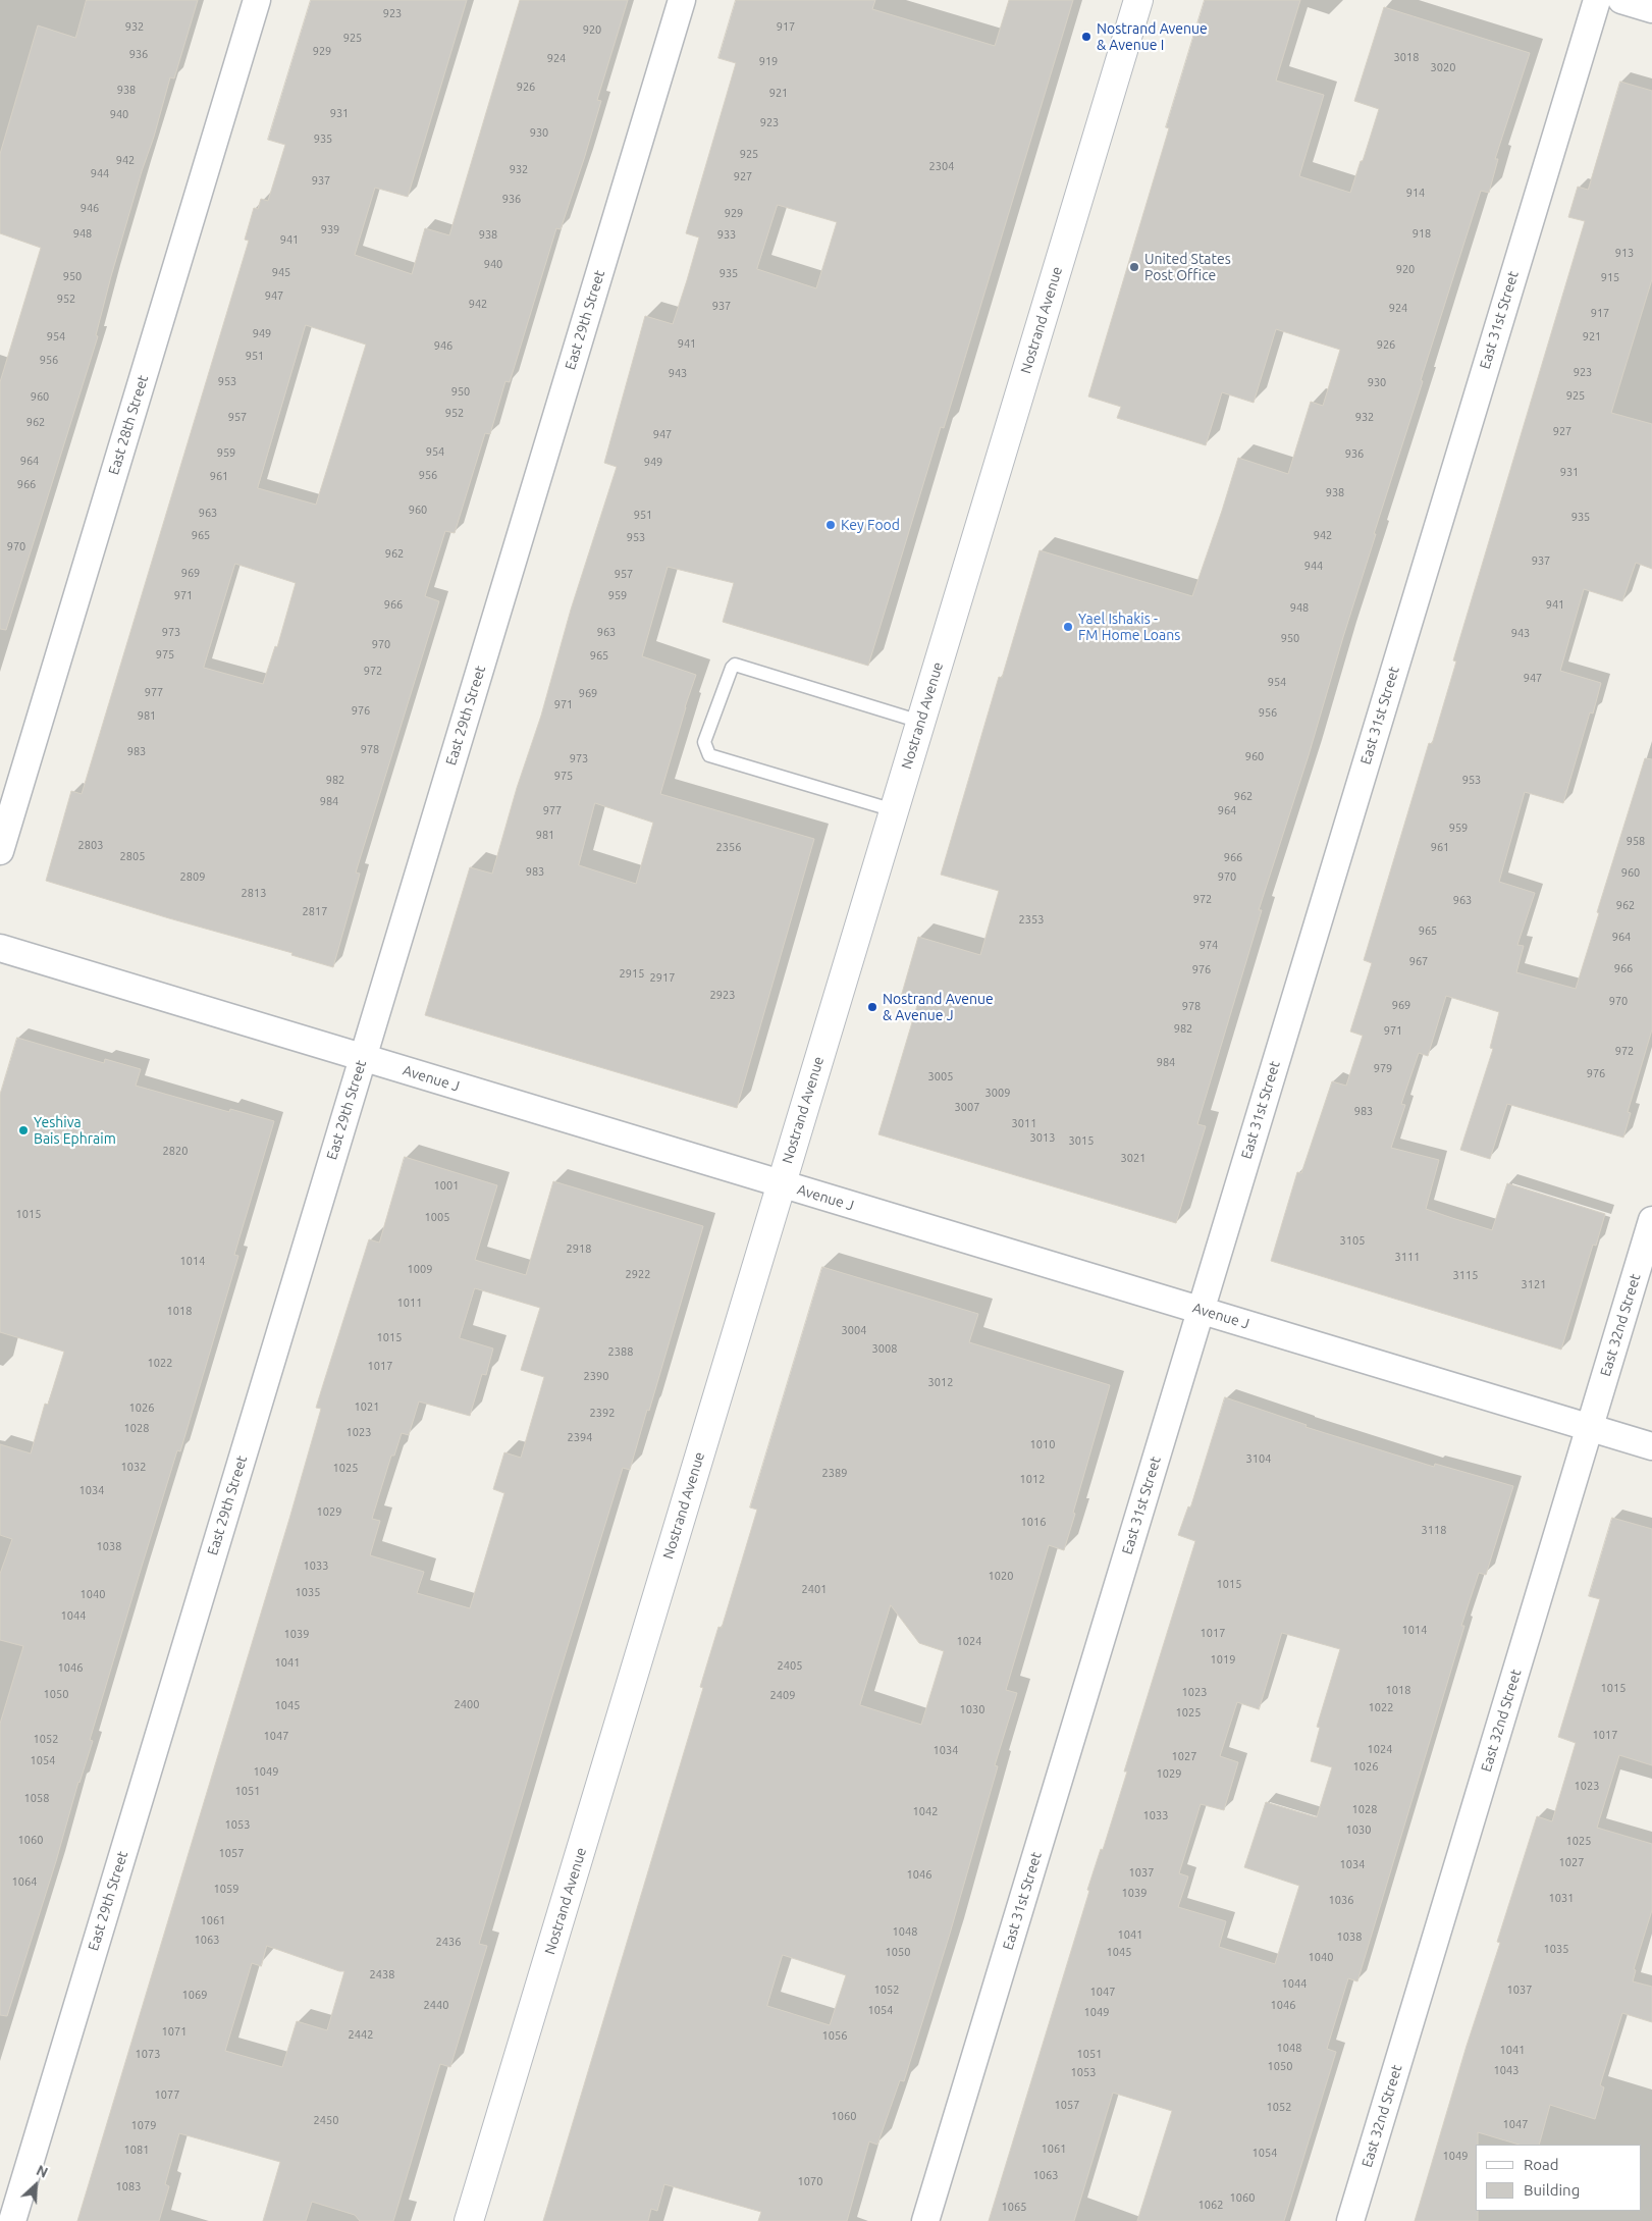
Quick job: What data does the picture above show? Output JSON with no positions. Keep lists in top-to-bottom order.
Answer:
{
  "streets": {
    "main road": ["Nostrand Avenue"],
    "street": [
      "East 29th Street",
      "East 31st Street",
      "East 28th Street",
      "Avenue J",
      "East 32nd Street"
    ]
  },
  "crossings": [
    ["East 29th Street", "Avenue J"],
    ["Nostrand Avenue", "Avenue J"],
    ["East 31st Street", "Avenue J"],
    ["Avenue J", "East 32nd Street"]
  ],
  "places": [
    "Nostrand Avenue & Avenue I",
    "United States Post Office",
    "Key Food",
    "Yael Ishakis - FM Home Loans",
    "Nostrand Avenue & Avenue J",
    "Yeshiva Bais Ephraim"
  ],
  "house_numbers": [
    "923",
    "932",
    "917",
    "920",
    "925",
    "929",
    "936",
    "3018",
    "924",
    "919",
    "3020",
    "926",
    "938",
    "921",
    "931",
    "940",
    "923",
    "930",
    "935",
    "925",
    "942",
    "2304",
    "932",
    "944",
    "927",
    "937",
    "914",
    "936",
    "946",
    "929",
    "939",
    "948",
    "918",
    "938",
    "933",
    "941",
    "913",
    "940",
    "920",
    "945",
    "935",
    "950",
    "915",
    "947",
    "952",
    "942",
    "937",
    "924",
    "917",
    "949",
    "954",
    "921",
    "941",
    "926",
    "946",
    "951",
    "956",
    "923",
    "943",
    "953",
    "930",
    "950",
    "925",
    "960",
    "952",
    "957",
    "932",
    "962",
    "927",
    "947",
    "954",
    "959",
    "936",
    "964",
    "949",
    "931",
    "956",
    "961",
    "966",
    "938",
    "960",
    "963",
    "951",
    "935",
    "965",
    "942",
    "953",
    "970",
    "962",
    "937",
    "944",
    "969",
    "957",
    "971",
    "959",
    "966",
    "941",
    "948",
    "973",
    "963",
    "943",
    "950",
    "970",
    "975",
    "965",
    "972",
    "947",
    "954",
    "977",
    "969",
    "971",
    "976",
    "956",
    "981",
    "978",
    "983",
    "960",
    "973",
    "975",
    "982",
    "953",
    "962",
    "984",
    "977",
    "964",
    "959",
    "981",
    "958",
    "2803",
    "2356",
    "961",
    "2805",
    "966",
    "983",
    "960",
    "2809",
    "970",
    "2813",
    "972",
    "963",
    "962",
    "2817",
    "2353",
    "965",
    "964",
    "974",
    "967",
    "966",
    "976",
    "2915",
    "2917",
    "2923",
    "970",
    "969",
    "978",
    "982",
    "971",
    "972",
    "984",
    "979",
    "976",
    "3005",
    "3009",
    "3007",
    "983",
    "3011",
    "3013",
    "3015",
    "2820",
    "3021",
    "1001",
    "1015",
    "1005",
    "3105",
    "2918",
    "3111",
    "1014",
    "1009",
    "2922",
    "3115",
    "3121",
    "1011",
    "1018",
    "3004",
    "1015",
    "3008",
    "2388",
    "1022",
    "1017",
    "2390",
    "3012",
    "1021",
    "1026",
    "2392",
    "1028",
    "1023",
    "2394",
    "1010",
    "3104",
    "1032",
    "1025",
    "2389",
    "1012",
    "1034",
    "1029",
    "1016",
    "3118",
    "1038",
    "1033",
    "1020",
    "1015",
    "2401",
    "1035",
    "1040",
    "1044",
    "1014",
    "1017",
    "1039",
    "1024",
    "1019",
    "1041",
    "2405",
    "1046",
    "1015",
    "1018",
    "1023",
    "1050",
    "2409",
    "2400",
    "1045",
    "1022",
    "1030",
    "1025",
    "1017",
    "1047",
    "1052",
    "1024",
    "1034",
    "1027",
    "1054",
    "1026",
    "1049",
    "1029",
    "1023",
    "1051",
    "1058",
    "1028",
    "1042",
    "1033",
    "1053",
    "1030",
    "1060",
    "1025",
    "1057",
    "1027",
    "1034",
    "1037",
    "1046",
    "1064",
    "1059",
    "1039",
    "1031",
    "1036",
    "1061",
    "1048",
    "1041",
    "1038",
    "1063",
    "2436",
    "1035",
    "1050",
    "1045",
    "1040",
    "2438",
    "1044",
    "1052",
    "1037",
    "1047",
    "1069",
    "2440",
    "1046",
    "1054",
    "1049",
    "1071",
    "2442",
    "1056",
    "1048",
    "1041",
    "1073",
    "1051",
    "1050",
    "1043",
    "1053",
    "1077",
    "1057",
    "1052",
    "1060",
    "2450",
    "1047",
    "1079",
    "1061",
    "1081",
    "1054",
    "1049",
    "1063",
    "1070",
    "1083",
    "1060",
    "1062",
    "1065"
  ],
  "legend": ["Road", "Building"],
  "north": "top right"
}
